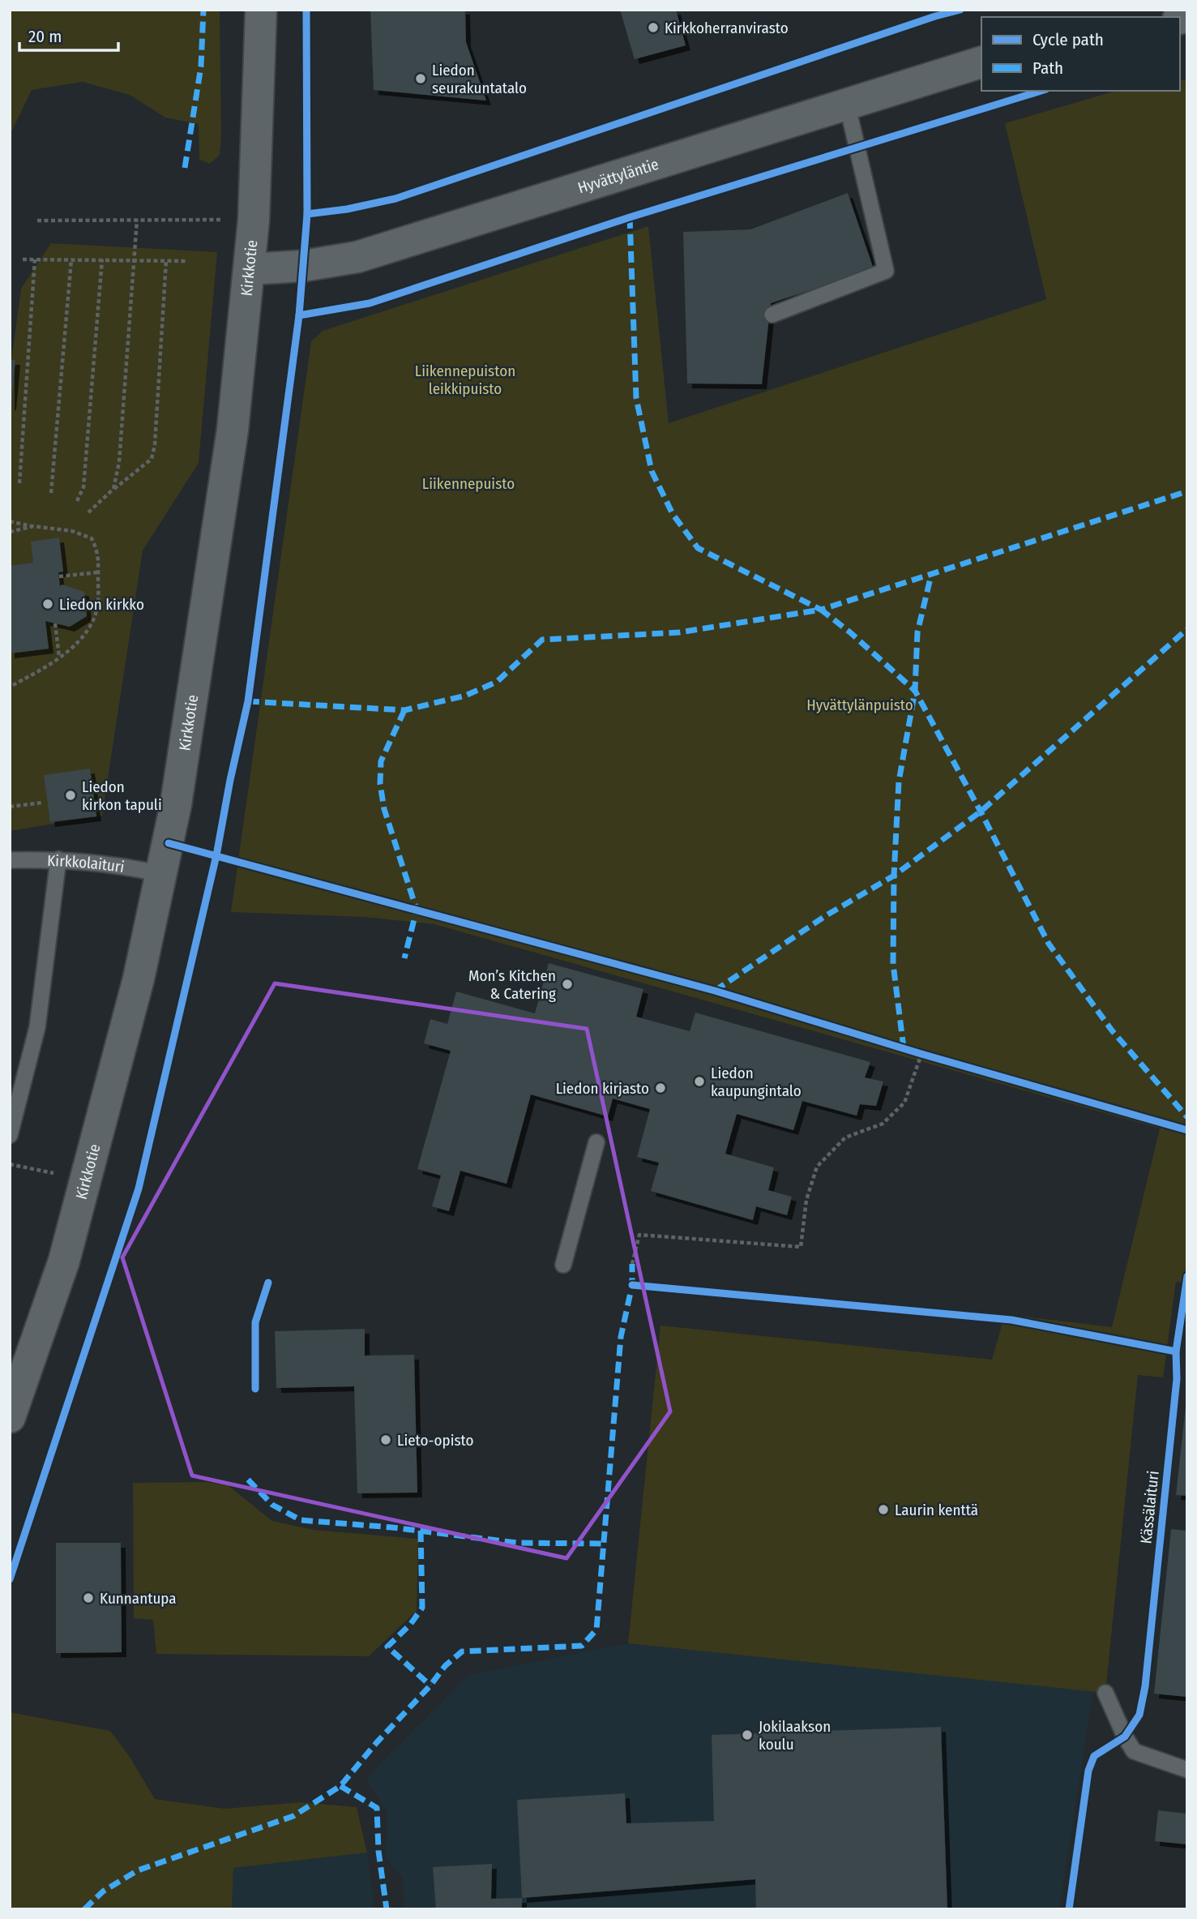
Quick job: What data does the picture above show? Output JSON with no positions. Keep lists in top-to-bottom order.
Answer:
{
  "streets": {
    "street": ["Hyvättyläntie", "Kirkkotie"],
    "lane": ["Kirkkolaituri"],
    "cycle path": ["Kässälaituri"]
  },
  "crossings": [
    ["Hyvättyläntie", "Kirkkotie"],
    ["Kirkkotie", "Kirkkolaituri"]
  ],
  "parks": ["Liikennepuiston leikkipuisto", "Liikennepuisto", "Hyvättylänpuisto"],
  "places": [
    "Kirkkoherranvirasto",
    "Liedon seurakuntatalo",
    "Liedon kirkko",
    "Liedon kirkon tapuli",
    "Mon’s Kitchen & Catering",
    "Liedon kaupungintalo",
    "Liedon kirjasto",
    "Lieto-opisto",
    "Laurin kenttä",
    "Kunnantupa",
    "Jokilaakson koulu"
  ],
  "legend": ["Cycle path", "Path"],
  "scale_bar": "20 m"
}
